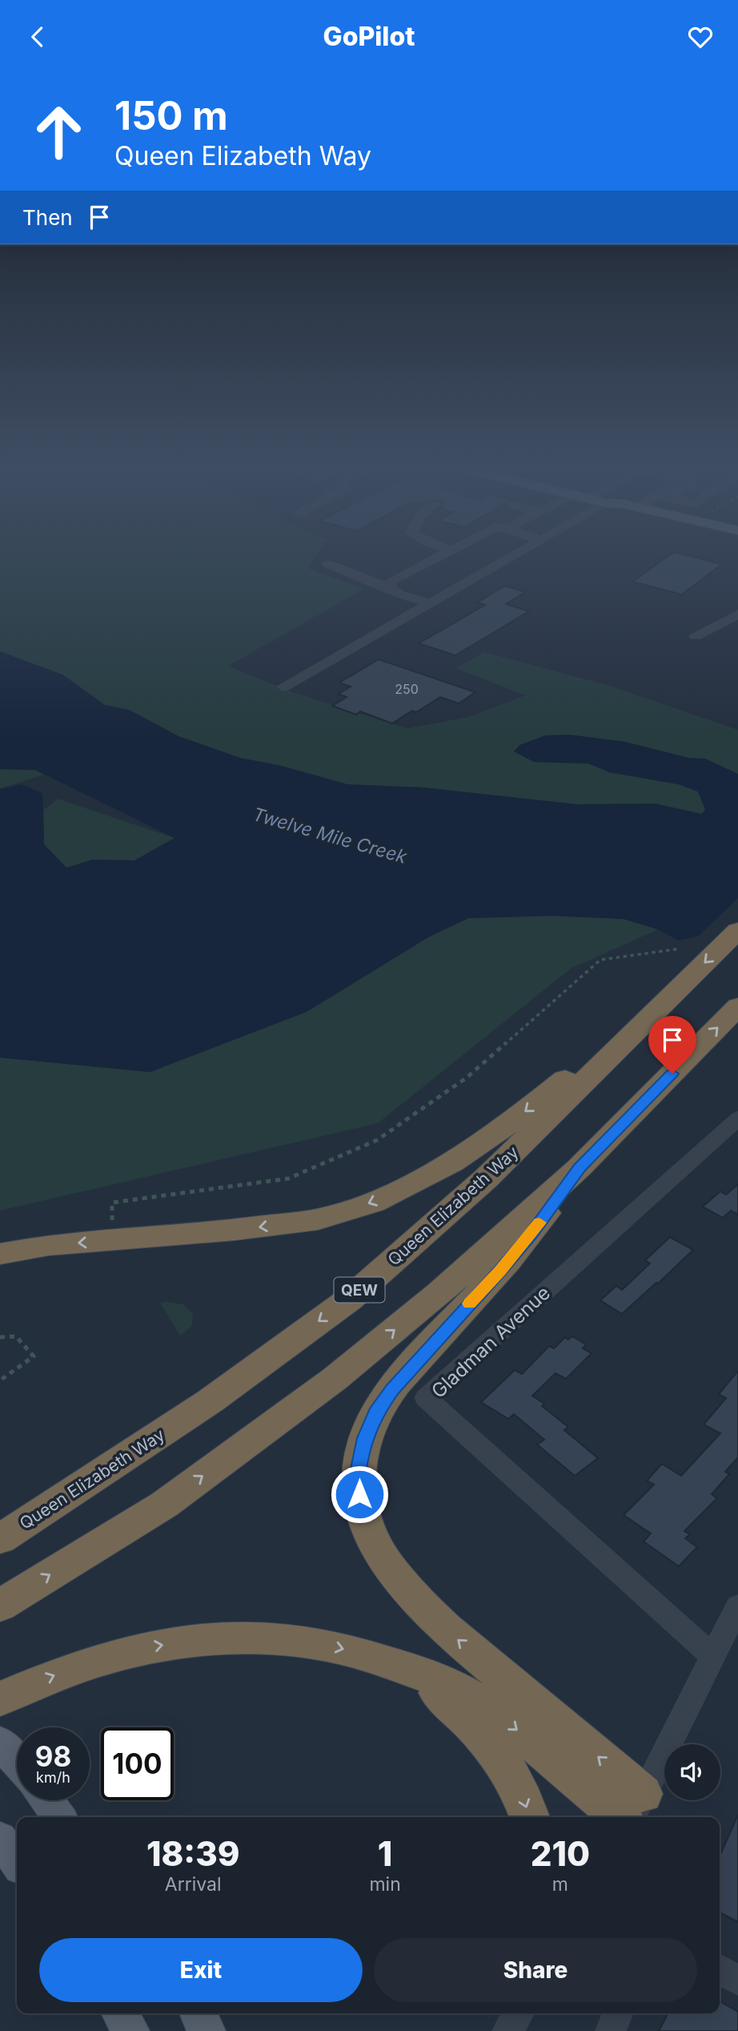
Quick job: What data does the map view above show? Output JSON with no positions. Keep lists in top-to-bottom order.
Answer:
{
  "streets": {
    "highway": ["Queen Elizabeth Way", "QEW"],
    "street": ["Gladman Avenue"]
  },
  "water": ["Twelve Mile Creek"],
  "house_numbers": ["250"],
  "page": {
    "header": "GoPilot",
    "turn": ["150 m", "Queen Elizabeth Way"],
    "then": "Then",
    "speed": "98 km/h",
    "limit": "100",
    "eta": [
      "18:39",
      "Arrival",
      "1",
      "min",
      "210",
      "m"
    ],
    "buttons": ["Exit", "Share"]
  }
}
